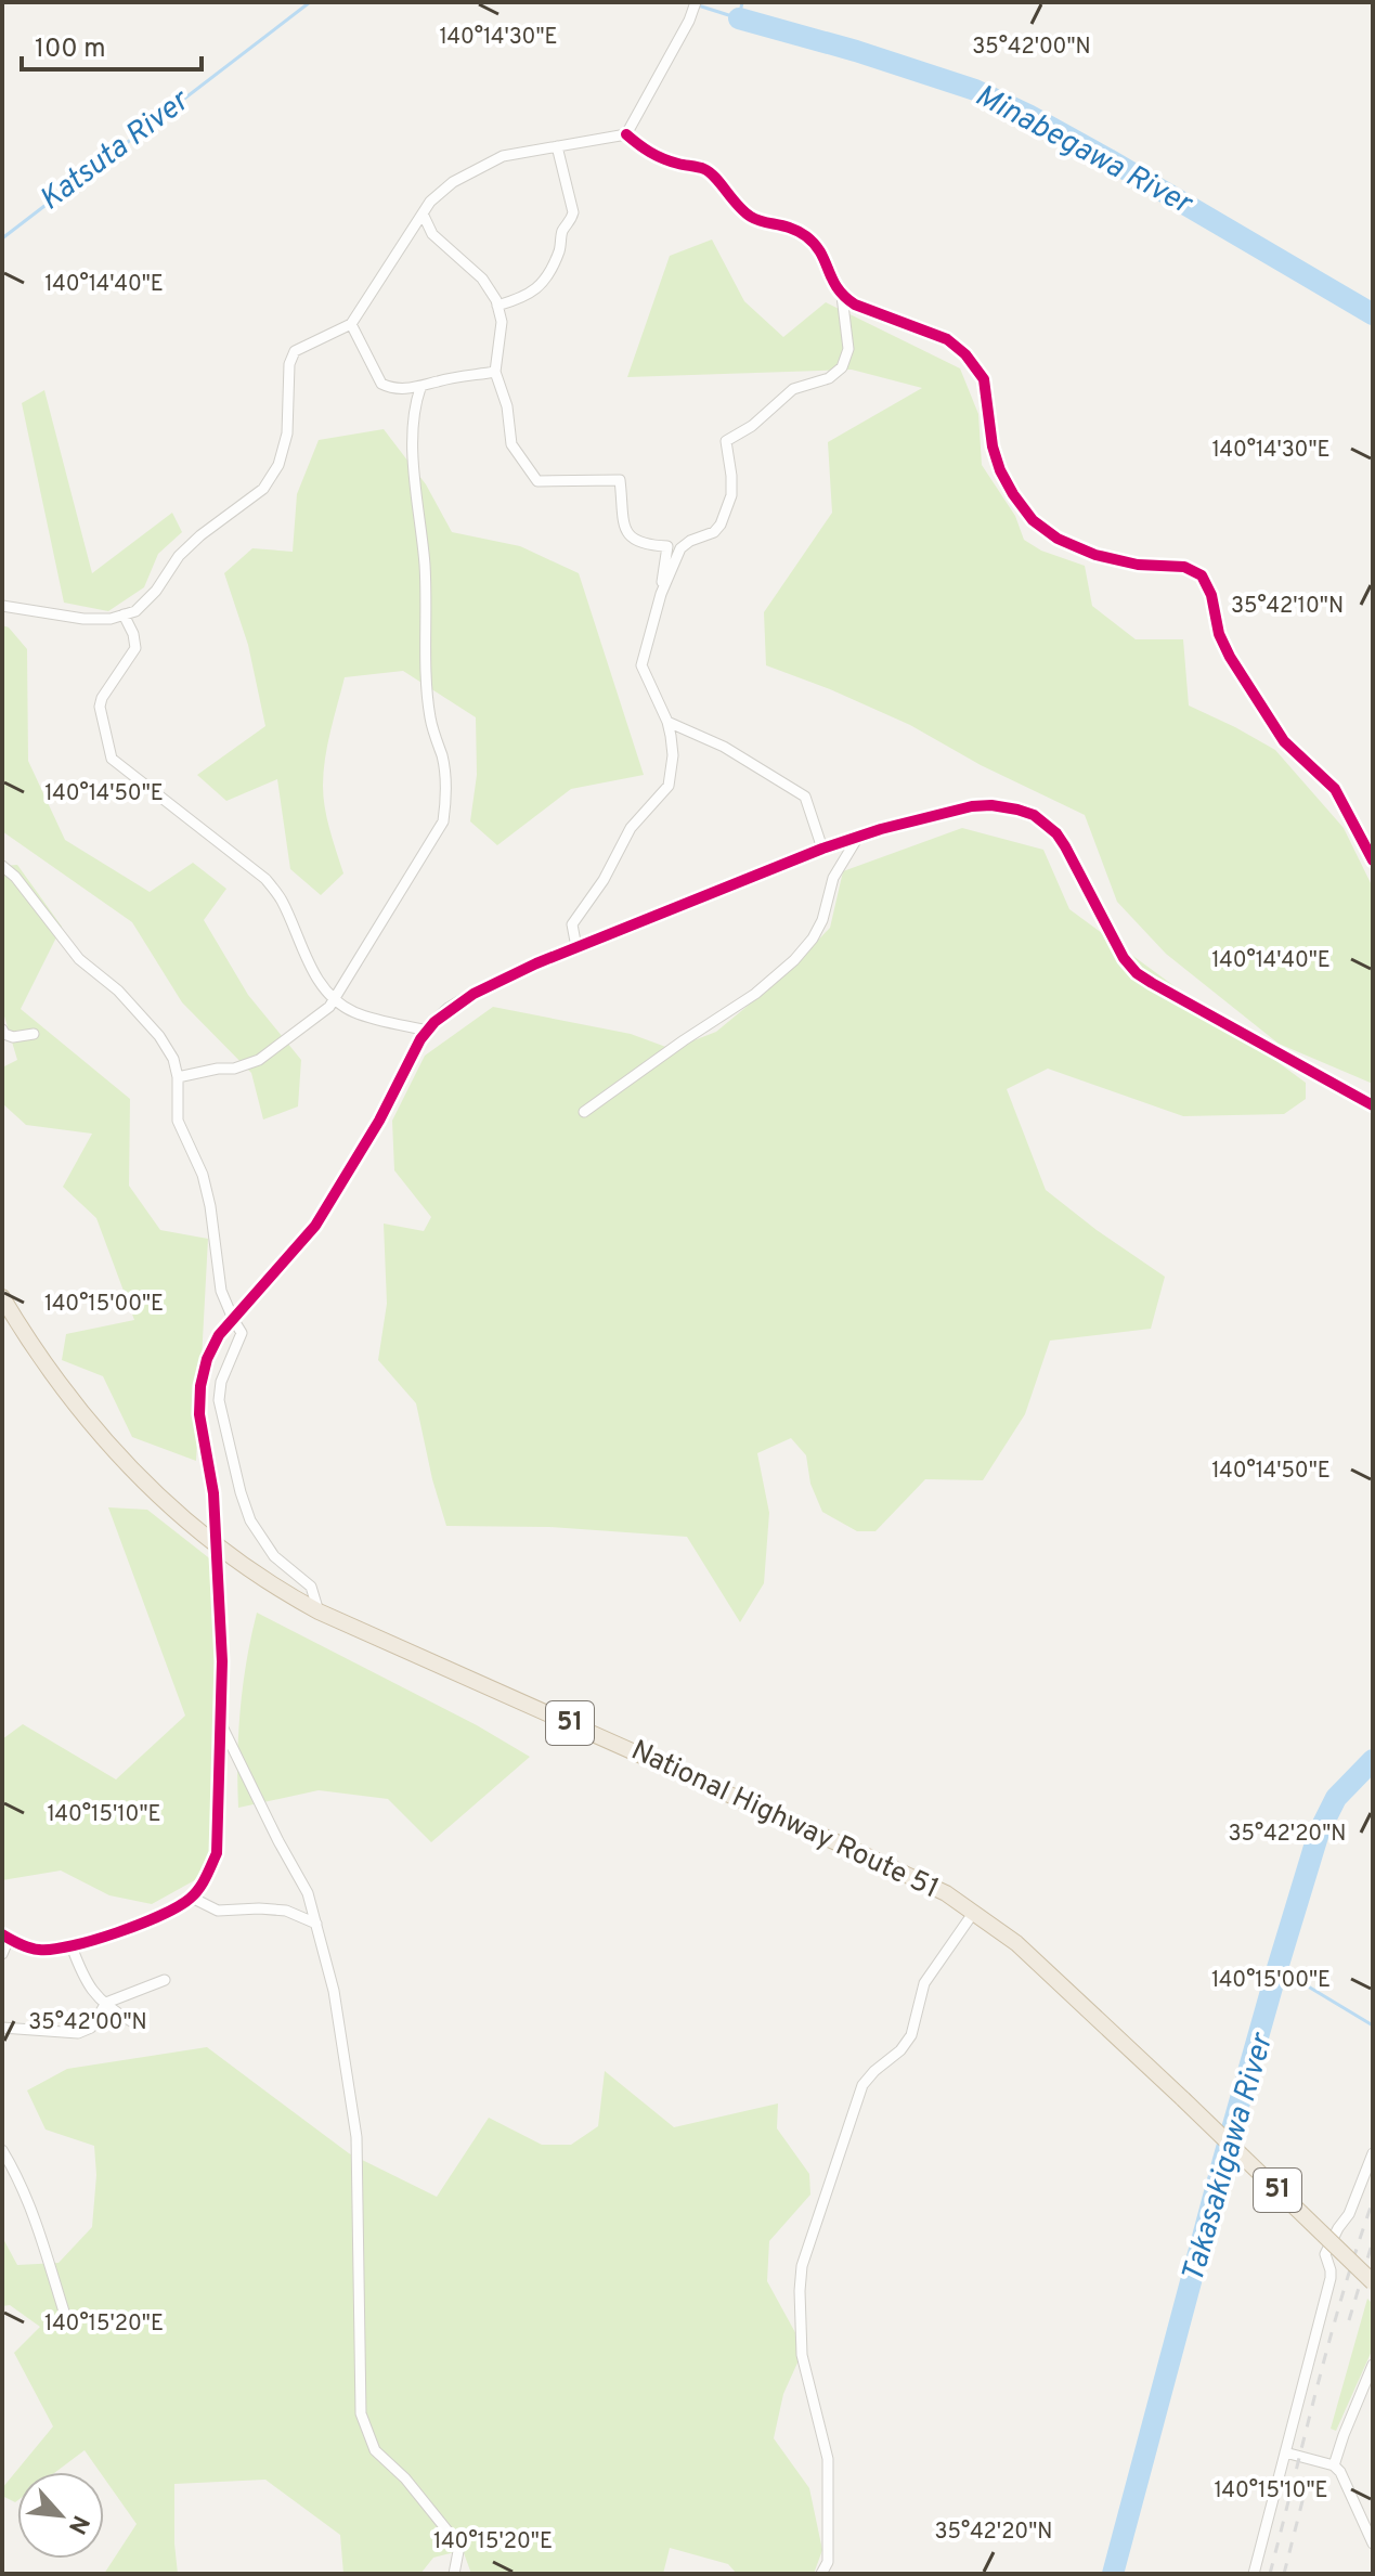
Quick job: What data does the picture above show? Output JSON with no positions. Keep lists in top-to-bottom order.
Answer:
{
  "streets": {
    "highway": ["51", "National Highway Route 51"]
  },
  "water": ["Minabegawa River", "Katsuta River", "Takasakigawa River"],
  "scale_bar": "100 m",
  "north": "bottom right",
  "coordinates": [
    "140°14'30\"E",
    "35°42'00\"N",
    "140°14'40\"E",
    "35°42'10\"N",
    "140°14'50\"E",
    "140°15'00\"E",
    "140°15'10\"E",
    "35°42'20\"N",
    "140°15'20\"E"
  ]
}
